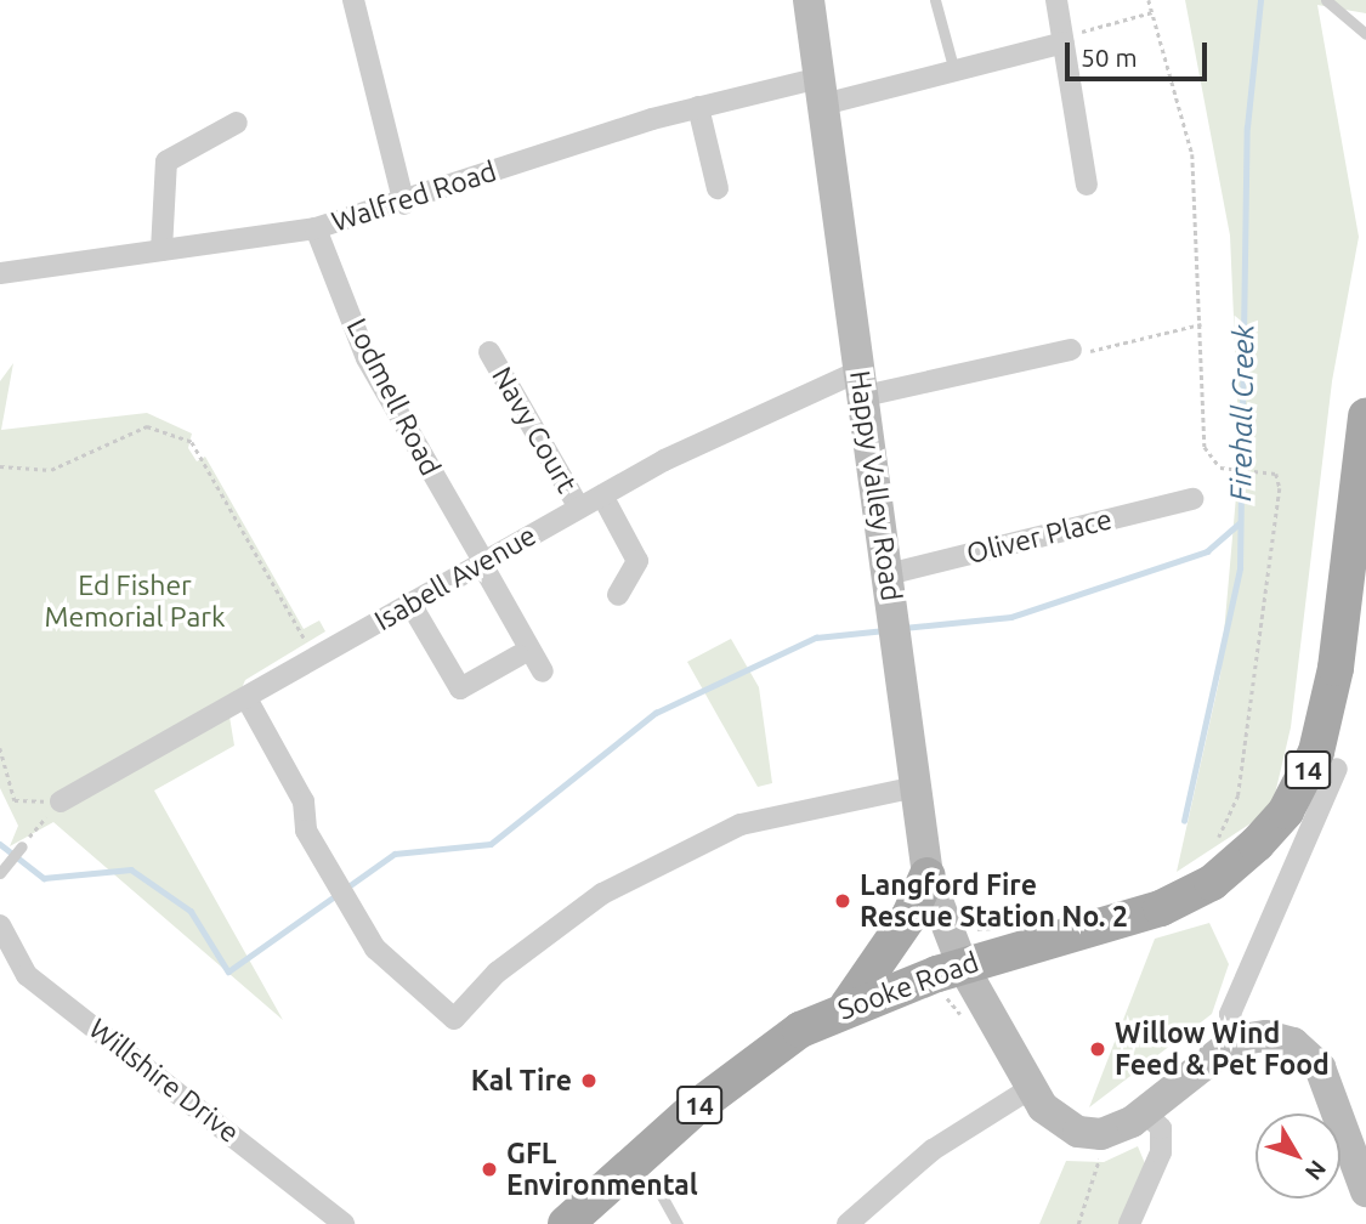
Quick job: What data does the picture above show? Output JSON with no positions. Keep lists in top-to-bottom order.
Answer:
{
  "streets": {
    "main road": ["Happy Valley Road", "14", "Sooke Road"],
    "street": [
      "Walfred Road",
      "Lodmell Road",
      "Navy Court",
      "Oliver Place",
      "Isabell Avenue",
      "Willshire Drive"
    ]
  },
  "crossings": [
    ["Walfred Road", "Lodmell Road"],
    ["Walfred Road", "Happy Valley Road"],
    ["Lodmell Road", "Isabell Avenue"],
    ["Navy Court", "Isabell Avenue"],
    ["Happy Valley Road", "Oliver Place"],
    ["Happy Valley Road", "Isabell Avenue"],
    ["Happy Valley Road", "Sooke Road"]
  ],
  "water": ["Firehall Creek"],
  "parks": ["Ed Fisher Memorial Park"],
  "places": [
    "Langford Fire Rescue Station No. 2",
    "Willow Wind Feed & Pet Food",
    "Kal Tire",
    "GFL Environmental"
  ],
  "scale_bar": "50 m",
  "north": "bottom right"
}
